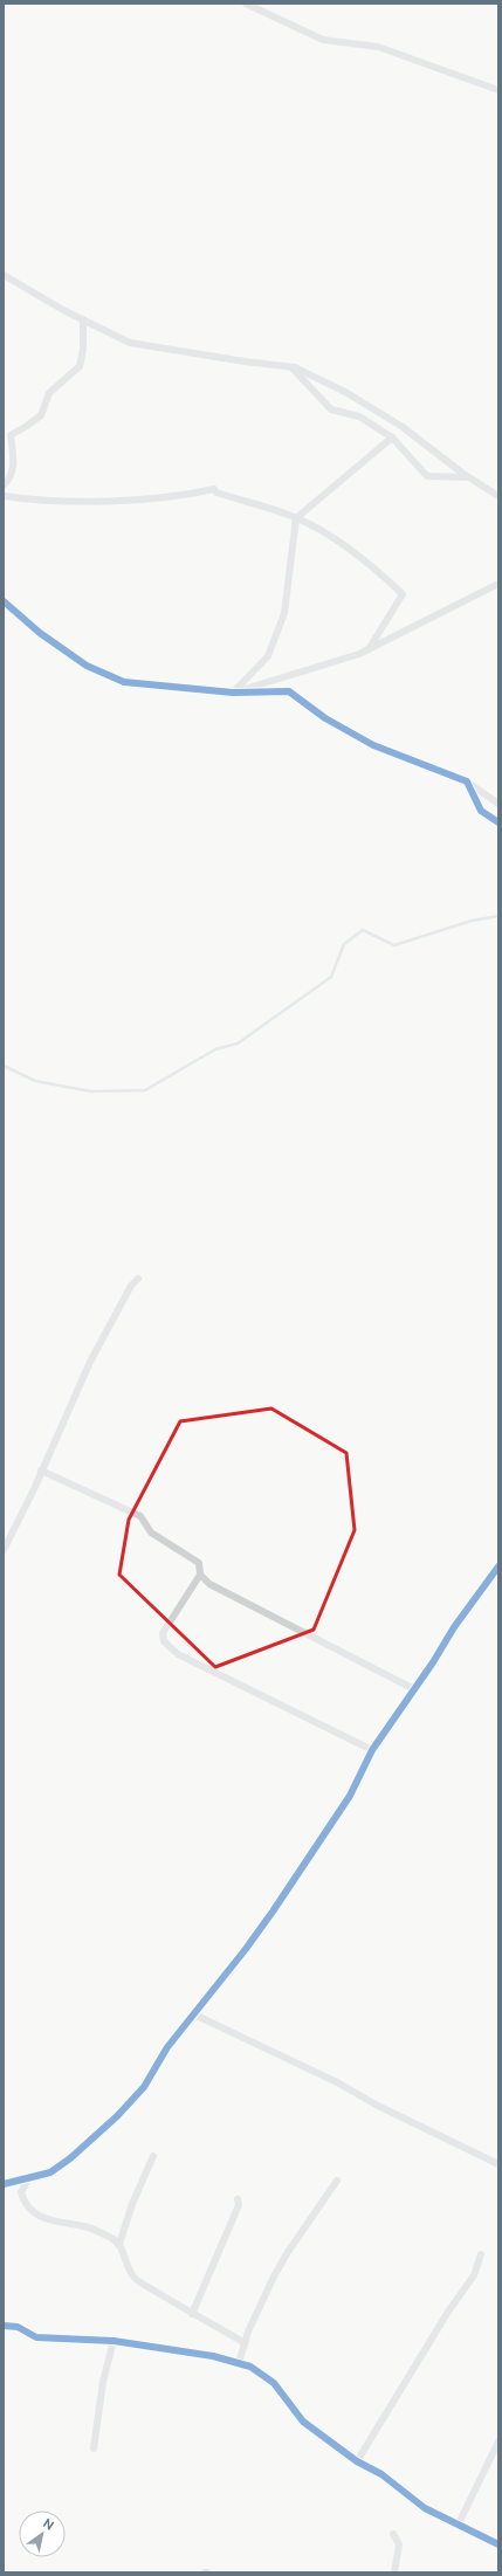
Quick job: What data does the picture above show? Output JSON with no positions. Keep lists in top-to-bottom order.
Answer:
{
  "north": "top right"
}
